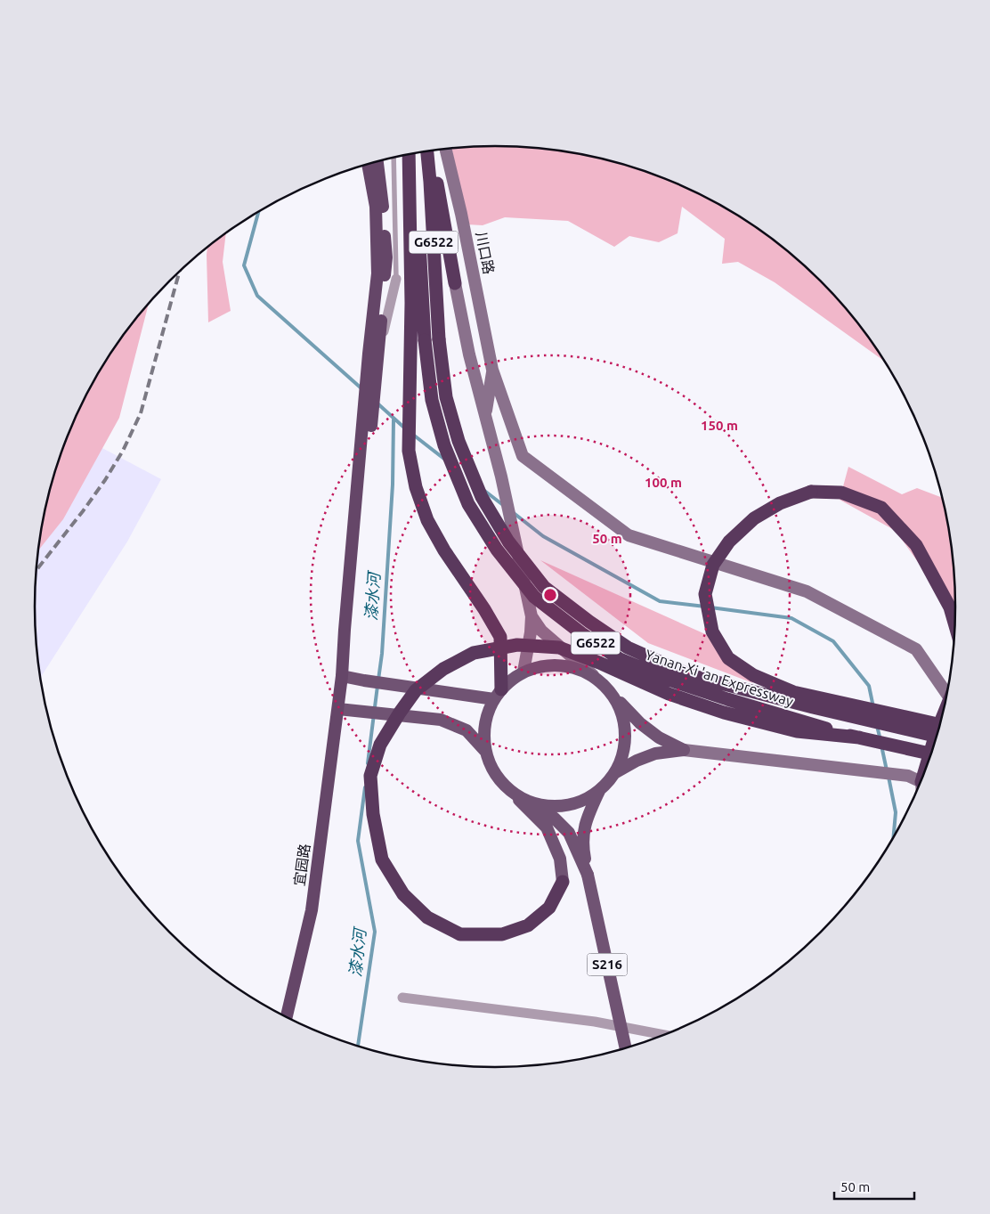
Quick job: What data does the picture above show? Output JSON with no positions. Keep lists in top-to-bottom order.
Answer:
{
  "streets": {
    "highway": ["G6522", "Yanan-Xi 'an Expressway", "宜园路"],
    "main road": ["川口路", "S216"]
  },
  "water": ["漆水河"],
  "scale_bar": "50 m",
  "rings": ["150 m", "100 m", "50 m"]
}
